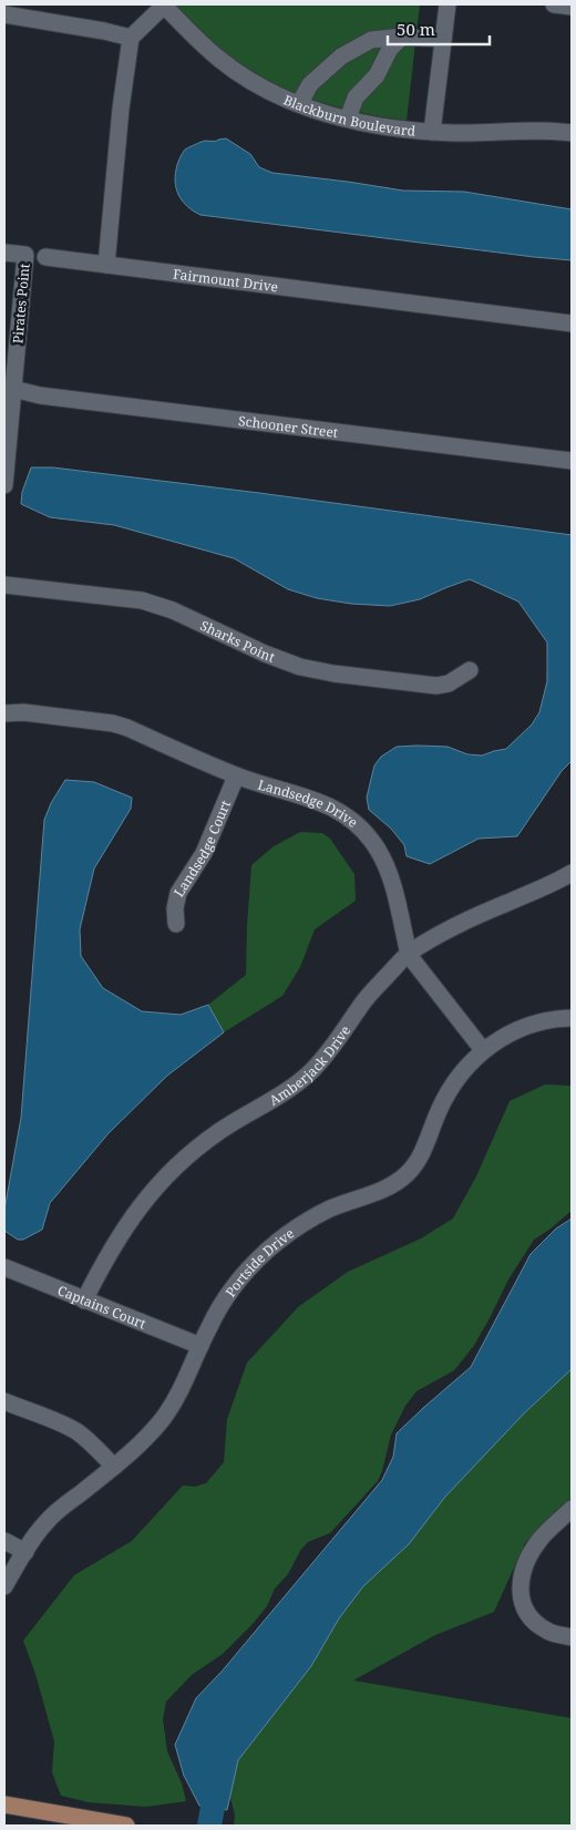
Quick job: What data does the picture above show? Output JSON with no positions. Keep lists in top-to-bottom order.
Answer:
{
  "streets": {
    "street": [
      "Blackburn Boulevard",
      "Fairmount Drive",
      "Pirates Point",
      "Schooner Street",
      "Sharks Point",
      "Landsedge Drive",
      "Landsedge Court",
      "Amberjack Drive",
      "Portside Drive",
      "Captains Court"
    ]
  },
  "crossings": [
    ["Pirates Point", "Schooner Street"],
    ["Landsedge Drive", "Landsedge Court"],
    ["Landsedge Drive", "Amberjack Drive"],
    ["Landsedge Drive", "Portside Drive"],
    ["Amberjack Drive", "Captains Court"],
    ["Portside Drive", "Captains Court"]
  ],
  "scale_bar": "50 m"
}
